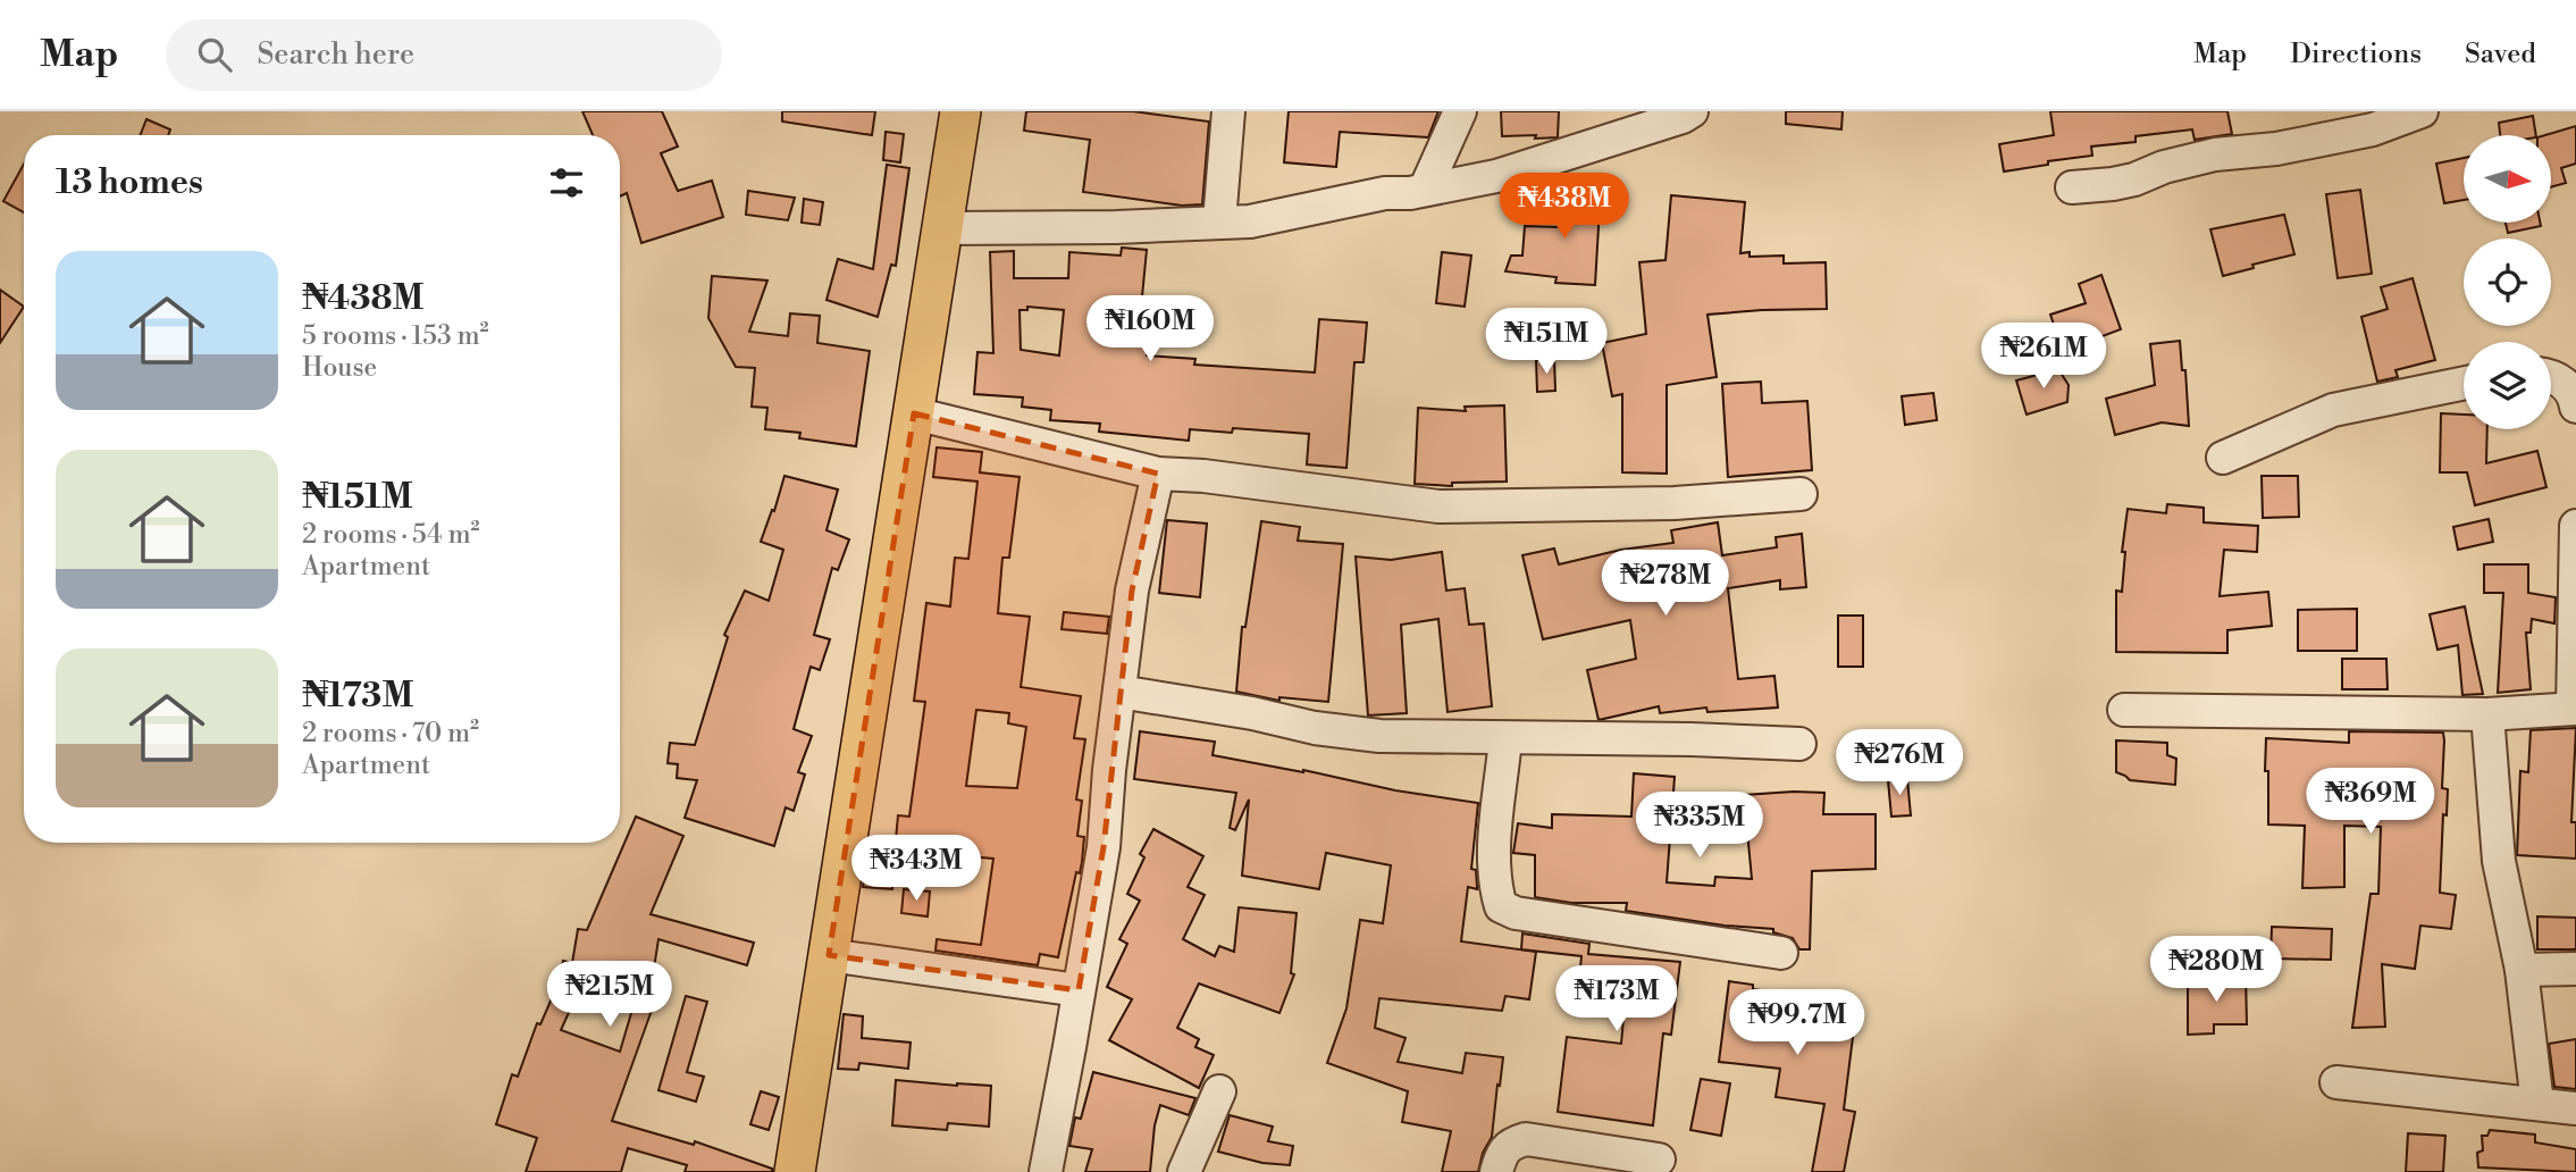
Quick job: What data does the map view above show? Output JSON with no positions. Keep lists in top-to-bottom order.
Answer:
{
  "north": "right",
  "page": {
    "header": "Map",
    "search": "Search here",
    "nav": ["Map", "Directions", "Saved"],
    "heading": "13 homes",
    "price": [
      "₦438M",
      "₦160M",
      "₦151M",
      "₦261M",
      "₦278M",
      "₦276M",
      "₦369M",
      "₦335M",
      "₦343M",
      "₦280M",
      "₦215M",
      "₦173M",
      "₦99.7M"
    ],
    "list": [
      {
        "name": "₦438M",
        "note": "5 rooms · 153 m² · House"
      },
      {
        "name": "₦151M",
        "note": "2 rooms · 54 m² · Apartment"
      },
      {
        "name": "₦173M",
        "note": "2 rooms · 70 m² · Apartment"
      }
    ]
  }
}
